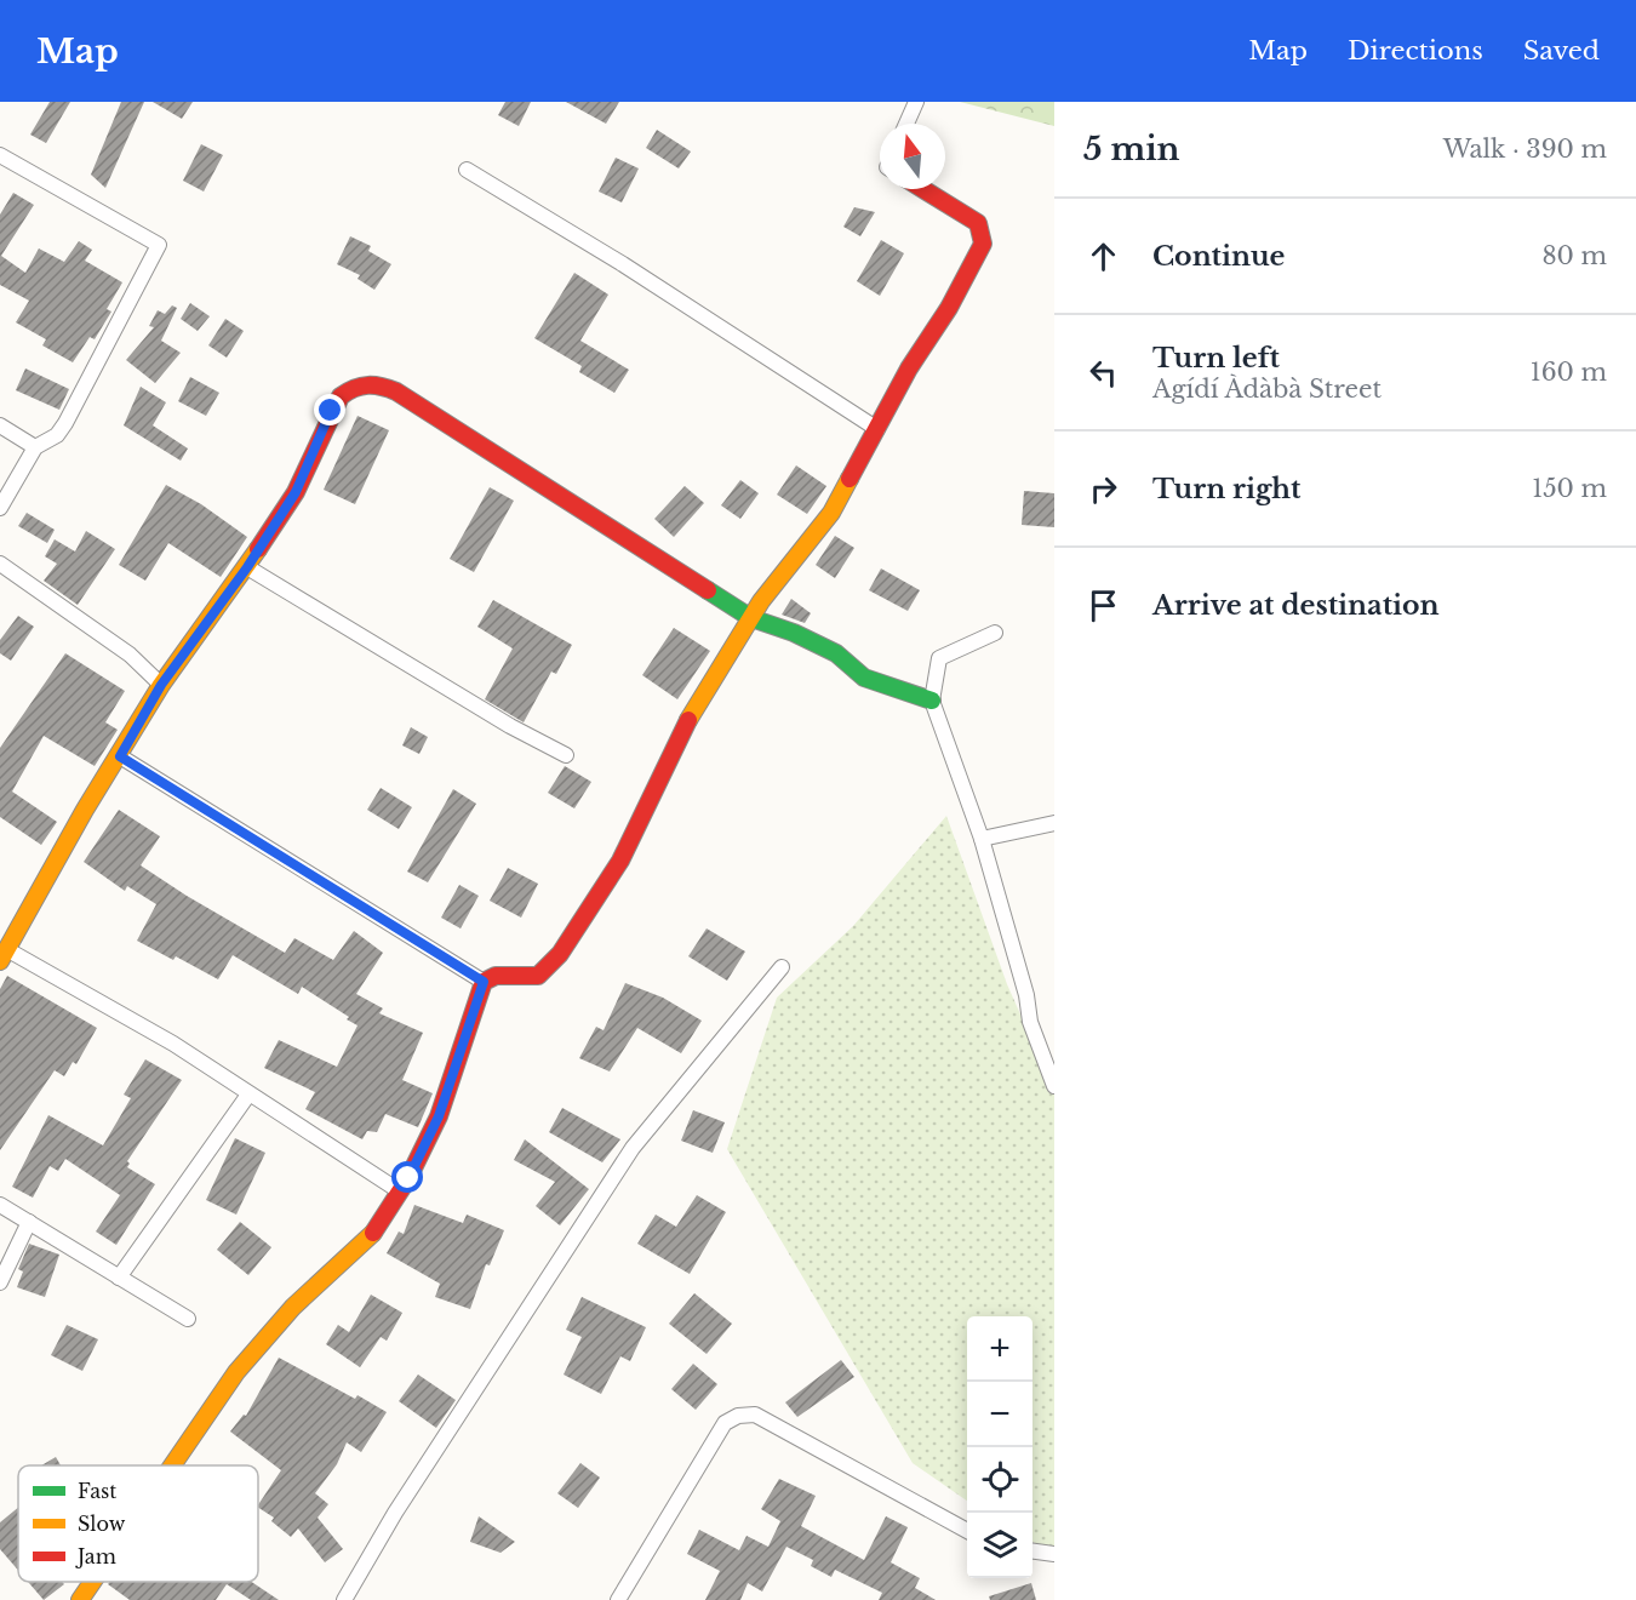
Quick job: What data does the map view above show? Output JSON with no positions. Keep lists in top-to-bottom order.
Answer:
{
  "legend": ["Fast", "Slow", "Jam"],
  "north": "top",
  "page": {
    "header": "Map",
    "nav": ["Map", "Directions", "Saved"],
    "heading": ["5 min", "Walk · 390 m"],
    "list": [
      ["Continue", "80 m"],
      ["Turn left", "Agídí Àdàbà Street", "160 m"],
      ["Turn right", "150 m"],
      "Arrive at destination"
    ],
    "map_buttons": ["+", "−"]
  }
}
